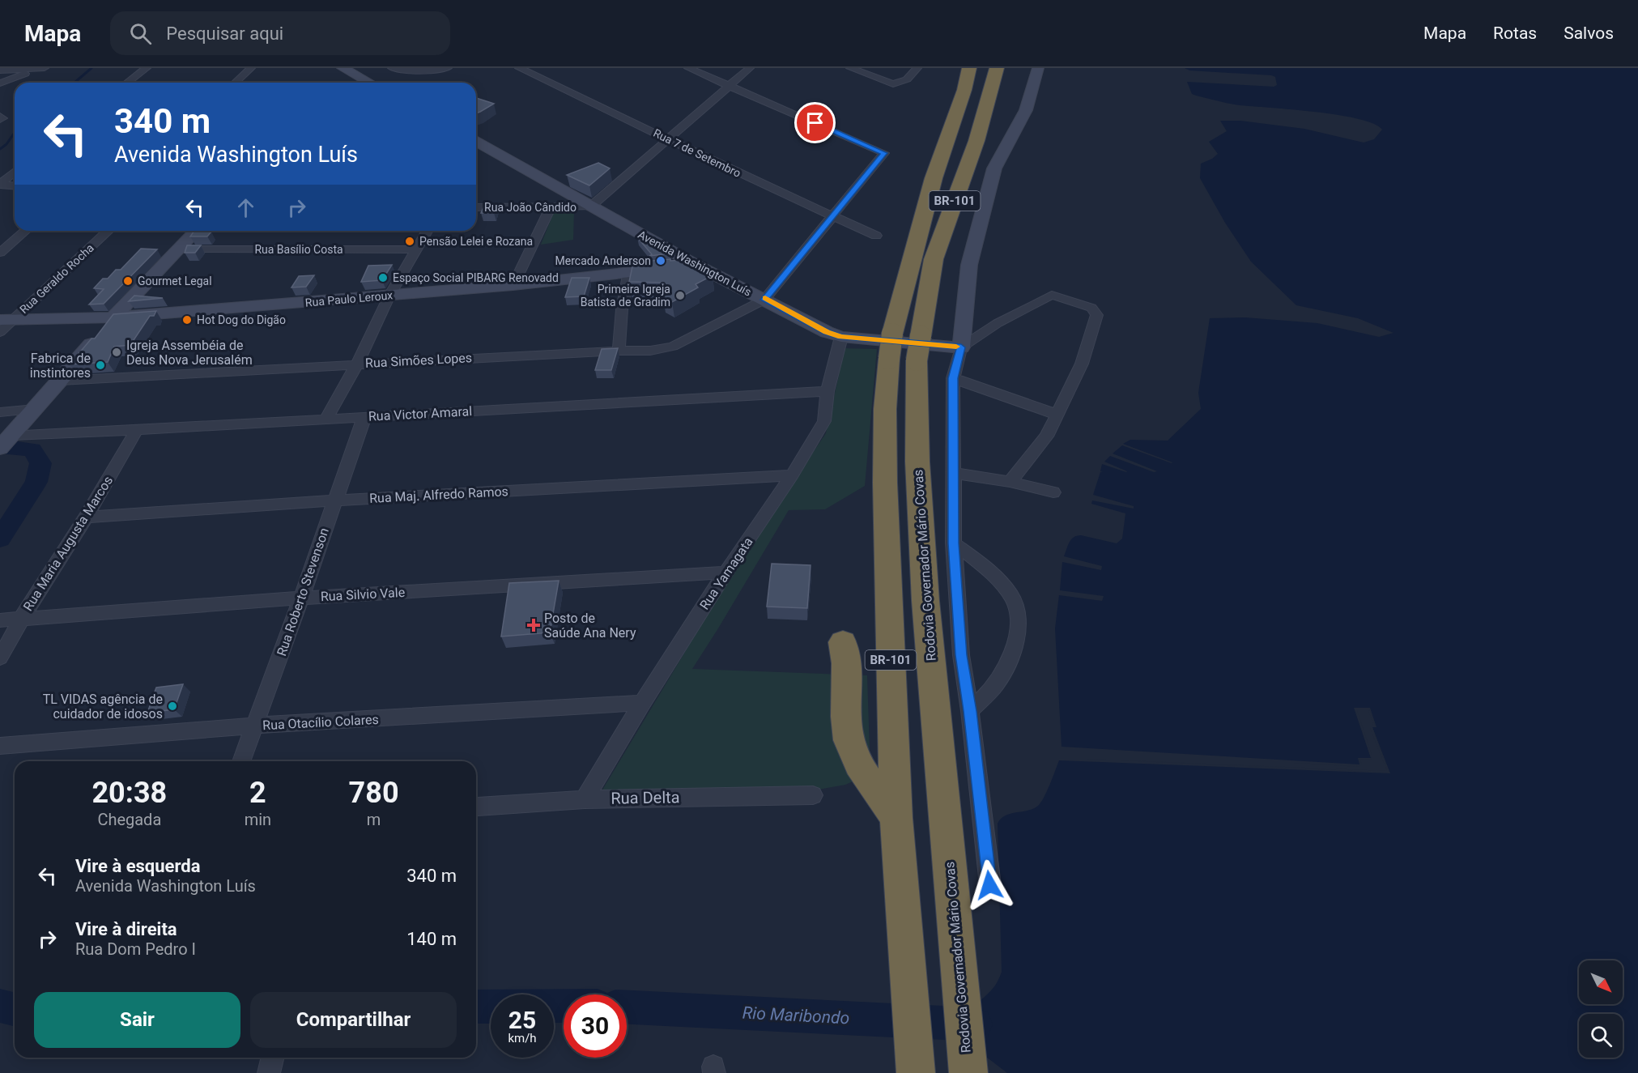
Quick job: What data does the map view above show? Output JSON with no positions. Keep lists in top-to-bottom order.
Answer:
{
  "streets": {
    "highway": ["BR-101", "Rodovia Governador Mário Covas"],
    "street": [
      "Rua 7 de Setembro",
      "Rua João Cândido",
      "Rua Basílio Costa",
      "Avenida Washington Luís",
      "Rua Geraldo Rocha",
      "Rua Paulo Leroux",
      "Rua Simões Lopes",
      "Rua Victor Amaral",
      "Rua Maj. Alfredo Ramos",
      "Rua Maria Augusta Marcos",
      "Rua Yamagata",
      "Rua Roberto Stevenson",
      "Rua Silvio Vale",
      "Rua Otacílio Colares",
      "Rua Delta"
    ]
  },
  "crossings": [
    ["Rua João Cândido", "Avenida Washington Luís"],
    ["Avenida Washington Luís", "Rua Paulo Leroux"],
    ["Avenida Washington Luís", "Rua Simões Lopes"],
    ["Avenida Washington Luís", "Rua Yamagata"],
    ["Rua Geraldo Rocha", "Rua Paulo Leroux"],
    ["Rua Victor Amaral", "Rua Maria Augusta Marcos"],
    ["Rua Victor Amaral", "Rua Yamagata"],
    ["Rua Victor Amaral", "Rua Roberto Stevenson"],
    ["Rua Maj. Alfredo Ramos", "Rua Maria Augusta Marcos"],
    ["Rua Maj. Alfredo Ramos", "Rua Yamagata"],
    ["Rua Maj. Alfredo Ramos", "Rua Roberto Stevenson"],
    ["Rua Maria Augusta Marcos", "Rua Silvio Vale"],
    ["Rua Yamagata", "Rua Silvio Vale"],
    ["Rua Yamagata", "Rua Otacílio Colares"],
    ["Rua Yamagata", "Rua Delta"],
    ["Rua Roberto Stevenson", "Rua Silvio Vale"],
    ["Rua Roberto Stevenson", "Rua Otacílio Colares"]
  ],
  "water": ["Rio Maribondo"],
  "places": {
    "other": [
      "Pensão Lelei e Rozana",
      "Mercado Anderson",
      "Espaço Social PIBARG Renovadd",
      "Gourmet Legal",
      "Primeira Igreja Batista de Gradim",
      "Hot Dog do Digão",
      "Igreja Assembéia de Deus Nova Jerusalém",
      "Fabrica de instintores",
      "TL VIDAS agência de cuidador de idosos"
    ],
    "health": ["Posto de Saúde Ana Nery"]
  },
  "north": "bottom right",
  "page": {
    "header": "Mapa",
    "search": "Pesquisar aqui",
    "nav": ["Mapa", "Rotas", "Salvos"],
    "turn": ["340 m", "Avenida Washington Luís"],
    "eta": [
      "20:38",
      "Chegada",
      "2",
      "min",
      "780",
      "m"
    ],
    "list": [
      {
        "name": "Vire à esquerda",
        "note": "Avenida Washington Luís",
        "value": "340 m"
      },
      {
        "name": "Vire à direita",
        "note": "Rua Dom Pedro I",
        "value": "140 m"
      }
    ],
    "buttons": ["Sair", "Compartilhar"],
    "speed": "25 km/h",
    "limit": "30"
  }
}
